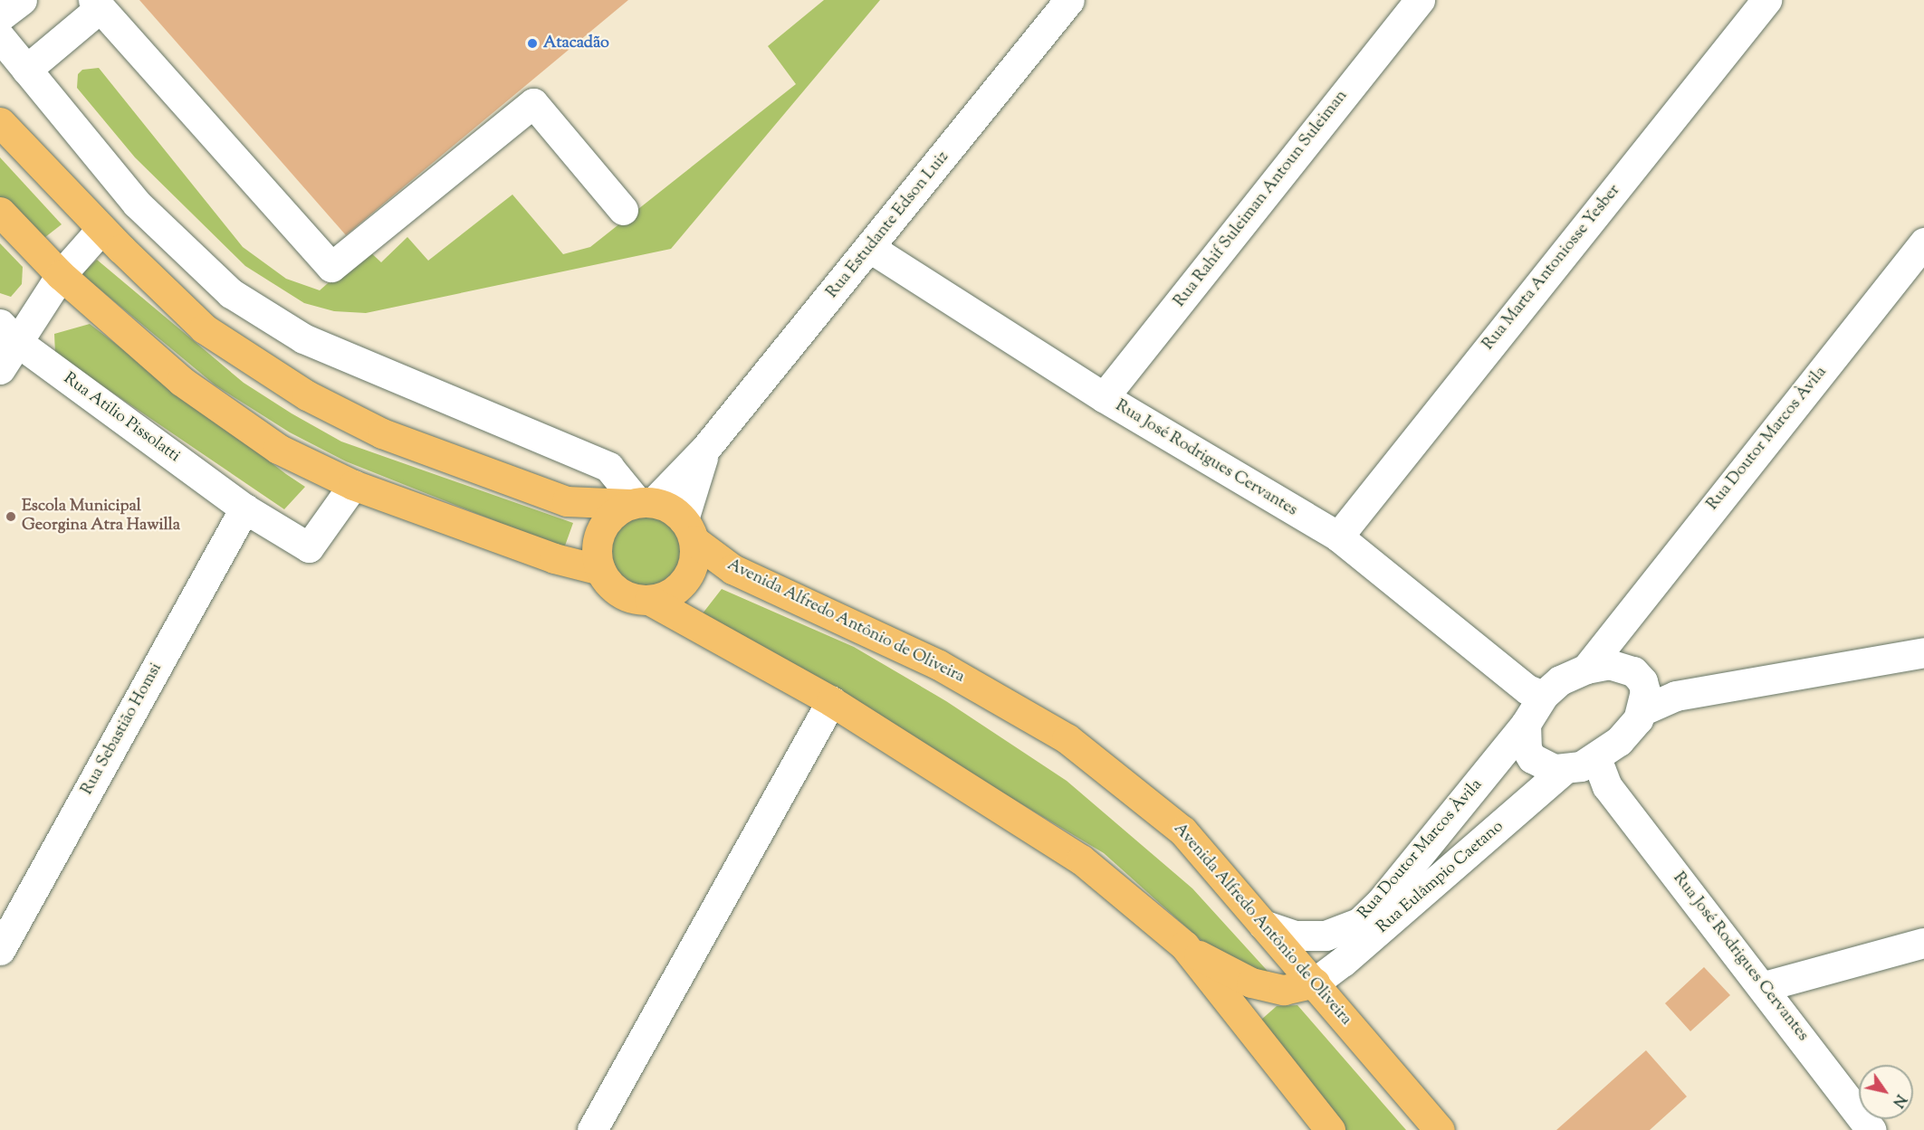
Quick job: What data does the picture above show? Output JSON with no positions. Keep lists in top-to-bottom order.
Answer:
{
  "streets": {
    "main road": ["Avenida Alfredo Antônio de Oliveira"],
    "street": [
      "Rua Rahif Suleiman Antoun Suleiman",
      "Rua Estudante Edson Luiz",
      "Rua Marta Antoniosse Yesber",
      "Rua Atilio Pissolatti",
      "Rua Doutor Marcos Àvila",
      "Rua José Rodrigues Cervantes",
      "Rua Sebastião Homsi",
      "Rua Eulâmpio Caetano"
    ]
  },
  "crossings": [
    ["Rua Rahif Suleiman Antoun Suleiman", "Rua José Rodrigues Cervantes"],
    ["Rua Estudante Edson Luiz", "Rua José Rodrigues Cervantes"],
    ["Rua Estudante Edson Luiz", "Avenida Alfredo Antônio de Oliveira"],
    ["Rua Marta Antoniosse Yesber", "Rua José Rodrigues Cervantes"],
    ["Rua Atilio Pissolatti", "Rua Sebastião Homsi"],
    ["Rua Doutor Marcos Àvila", "Rua José Rodrigues Cervantes"],
    ["Rua Doutor Marcos Àvila", "Avenida Alfredo Antônio de Oliveira"],
    ["Rua Doutor Marcos Àvila", "Rua Eulâmpio Caetano"],
    ["Rua José Rodrigues Cervantes", "Rua Eulâmpio Caetano"],
    ["Avenida Alfredo Antônio de Oliveira", "Rua Eulâmpio Caetano"]
  ],
  "places": ["Atacadão", "Escola Municipal Georgina Atra Hawilla"],
  "north": "bottom right"
}
